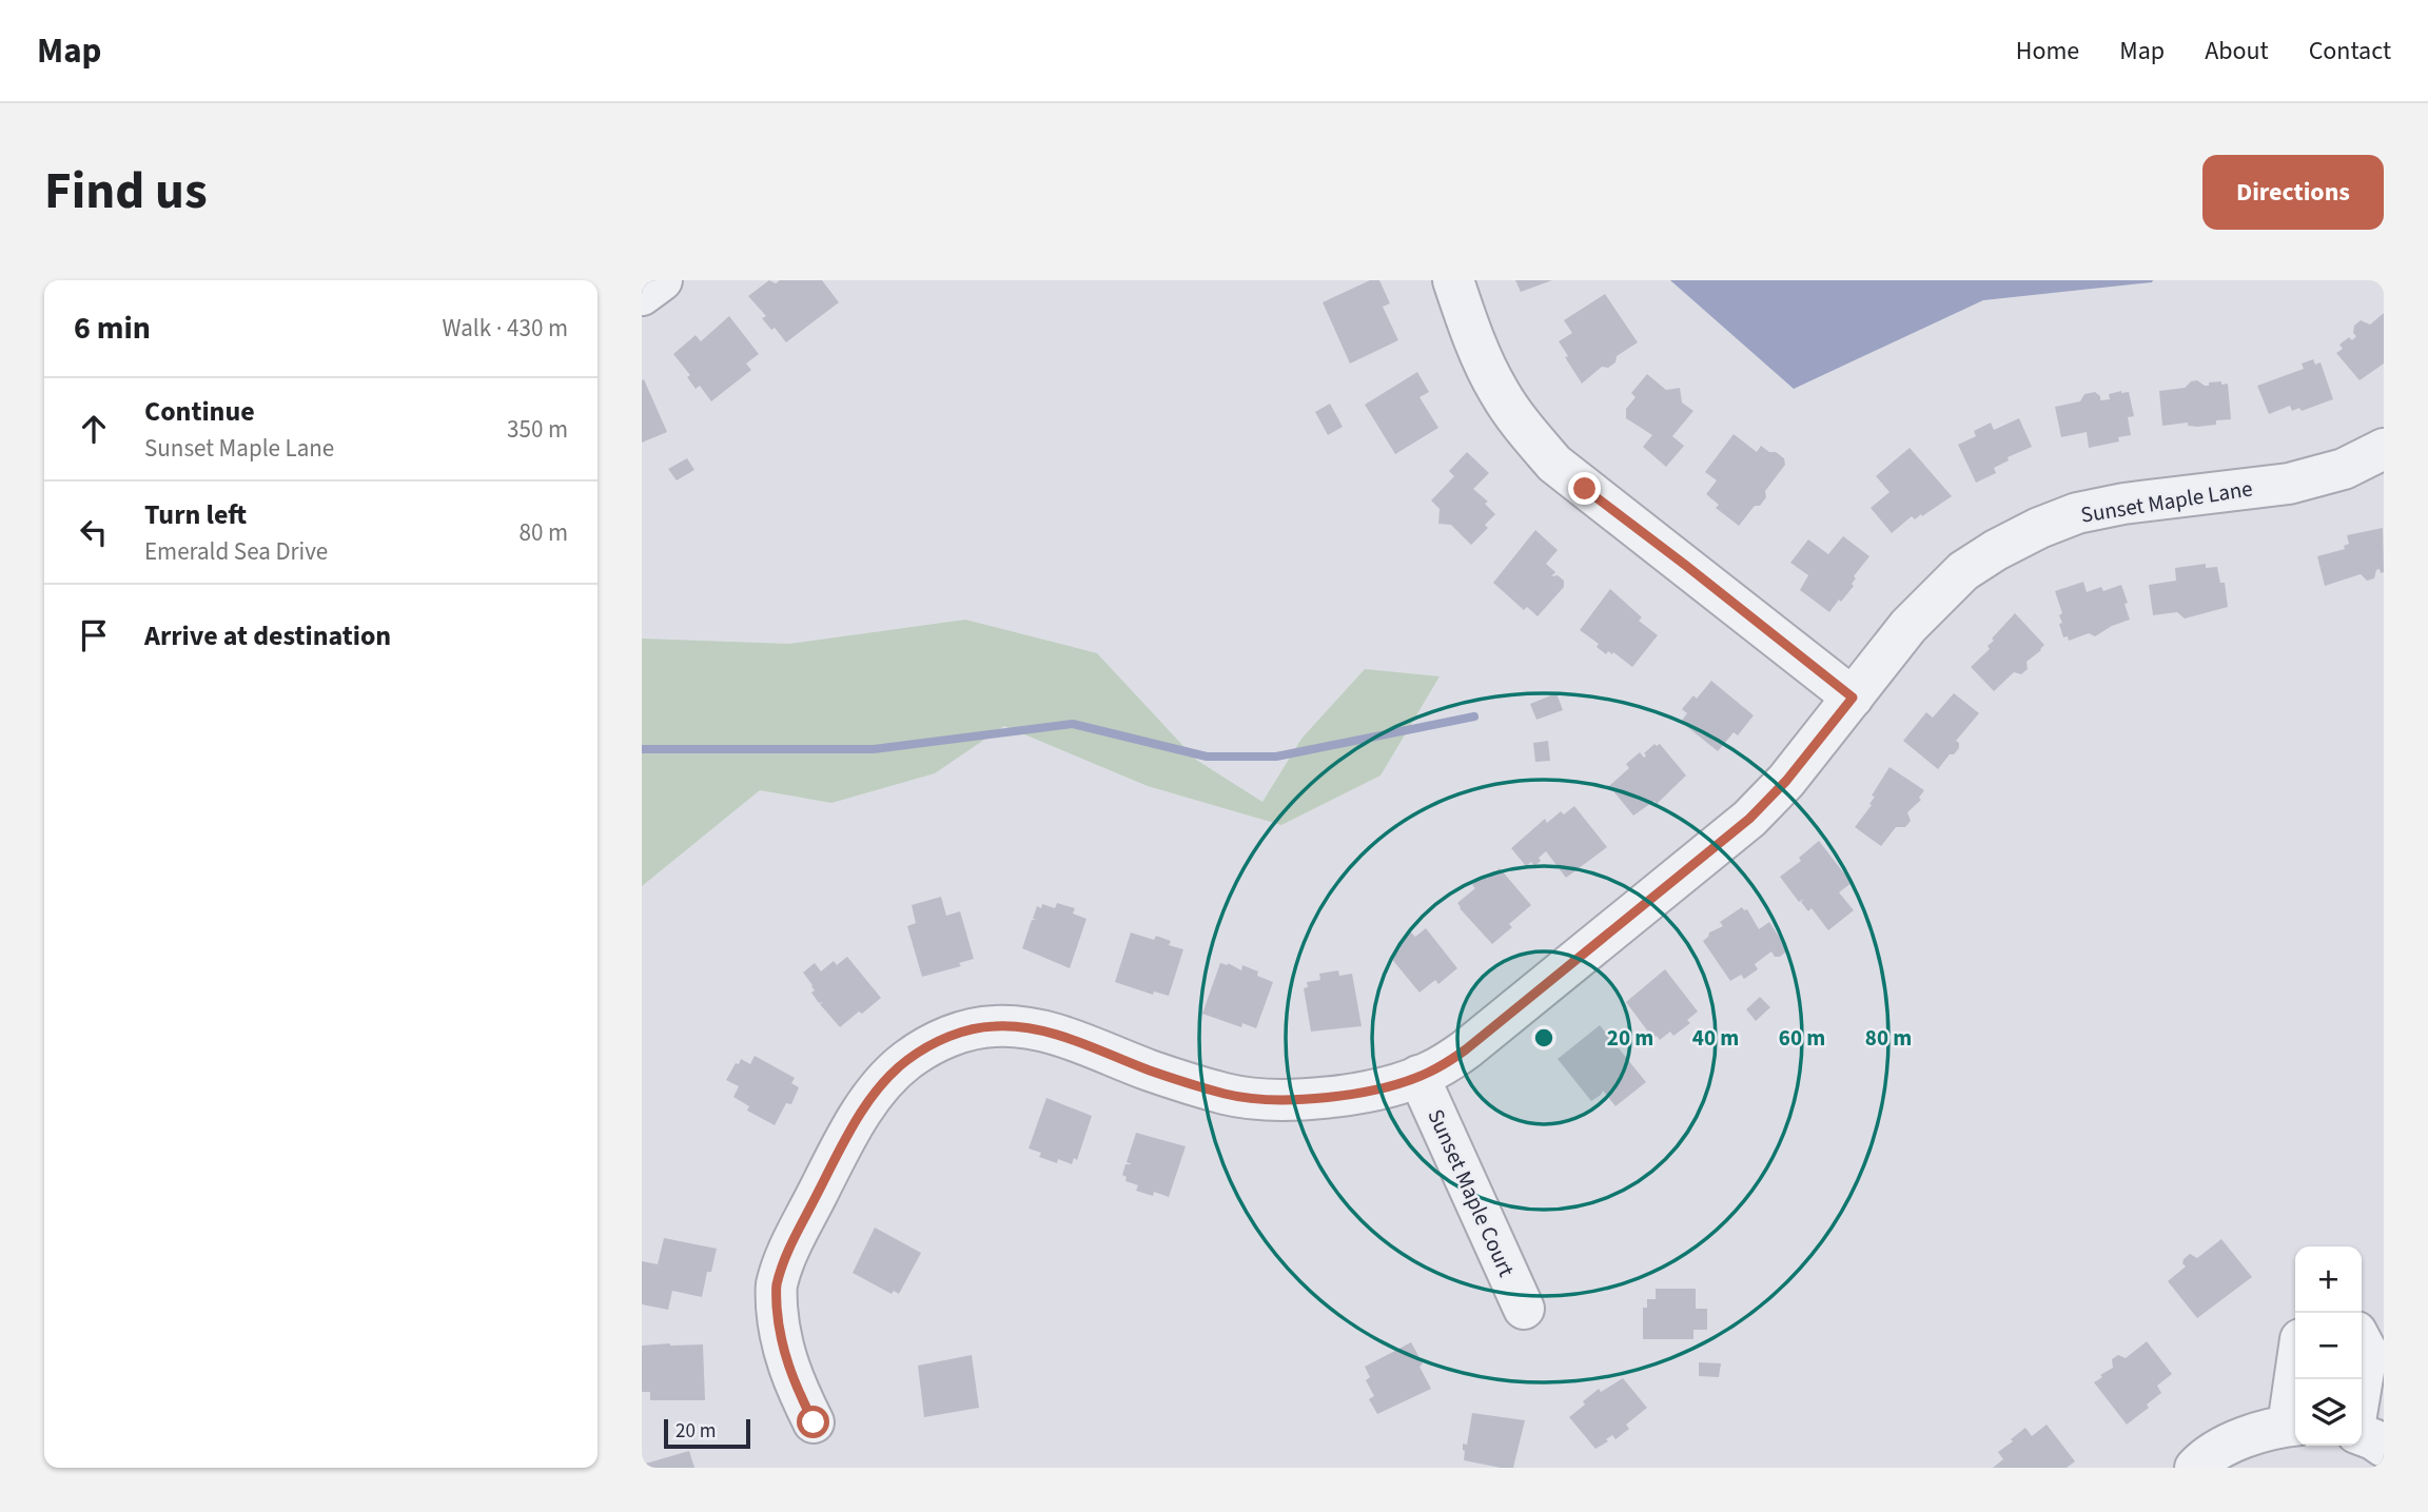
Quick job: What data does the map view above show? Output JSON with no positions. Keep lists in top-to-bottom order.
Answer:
{
  "streets": {
    "street": ["Sunset Maple Lane", "Sunset Maple Court"]
  },
  "crossings": [
    ["Sunset Maple Lane", "Sunset Maple Court"]
  ],
  "scale_bar": "20 m",
  "page": {
    "header": "Map",
    "nav": [
      "Home",
      "Map",
      "About",
      "Contact"
    ],
    "title": "Find us",
    "buttons": "Directions",
    "heading": ["6 min", "Walk · 430 m"],
    "list": [
      ["Continue", "Sunset Maple Lane", "350 m"],
      ["Turn left", "Emerald Sea Drive", "80 m"],
      "Arrive at destination"
    ],
    "map_buttons": ["+", "−"],
    "scale": "20 m"
  },
  "rings": [
    "20 m",
    "40 m",
    "60 m",
    "80 m"
  ]
}
